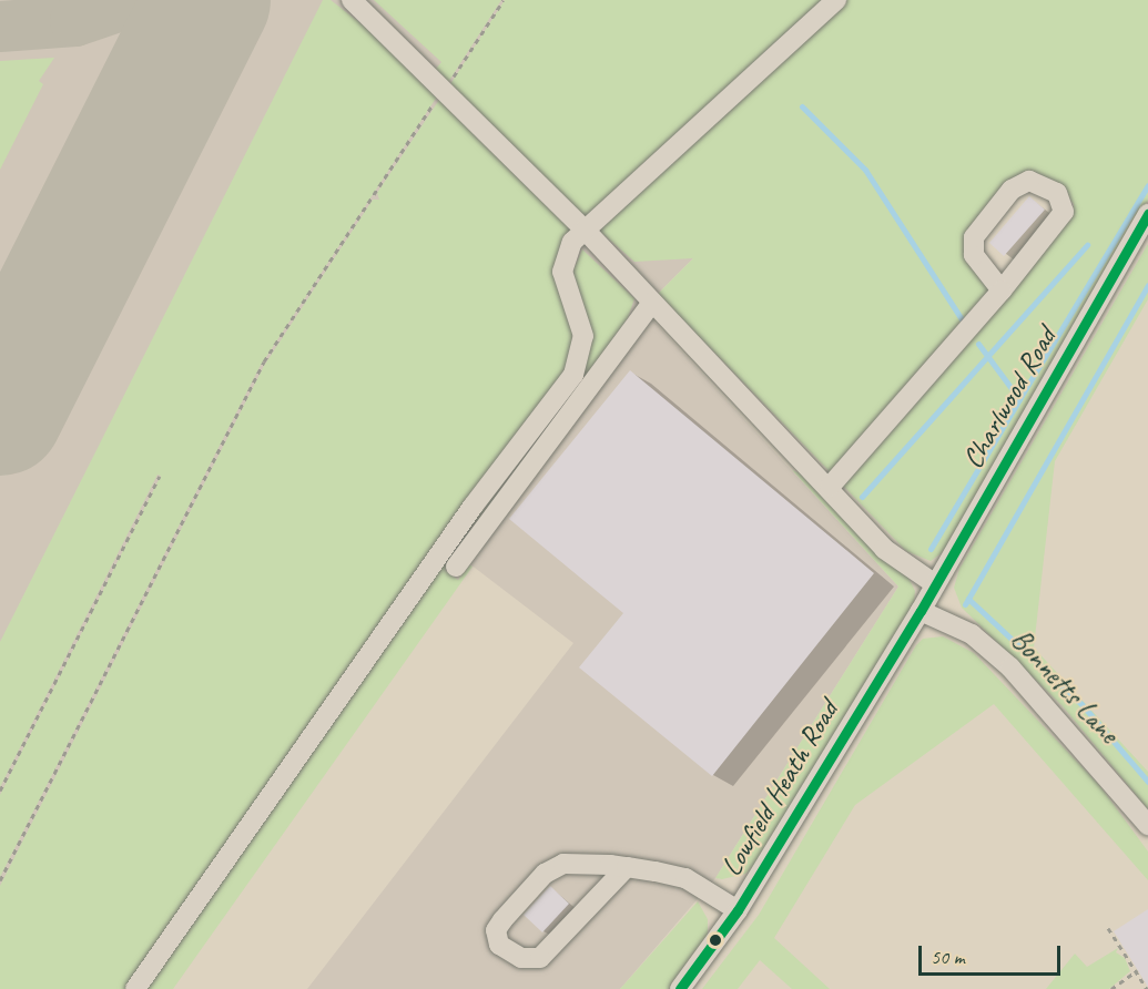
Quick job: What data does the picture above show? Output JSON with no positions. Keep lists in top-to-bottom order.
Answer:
{
  "streets": {
    "street": ["Charlwood Road", "Bonnetts Lane", "Lowfield Heath Road"]
  },
  "crossings": [
    ["Charlwood Road", "Bonnetts Lane"],
    ["Charlwood Road", "Lowfield Heath Road"],
    ["Bonnetts Lane", "Lowfield Heath Road"]
  ],
  "scale_bar": "50 m"
}
